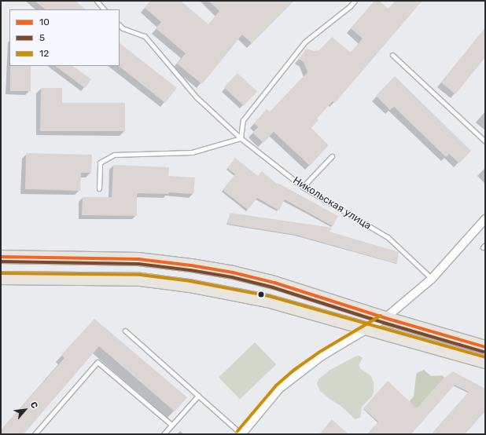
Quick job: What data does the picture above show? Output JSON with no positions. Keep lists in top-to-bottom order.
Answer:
{
  "streets": {
    "lane": ["Никольская улица"]
  },
  "lines": ["transit line 10", "transit line 5", "transit line 12"],
  "legend": ["10", "5", "12"],
  "north": "top right"
}
